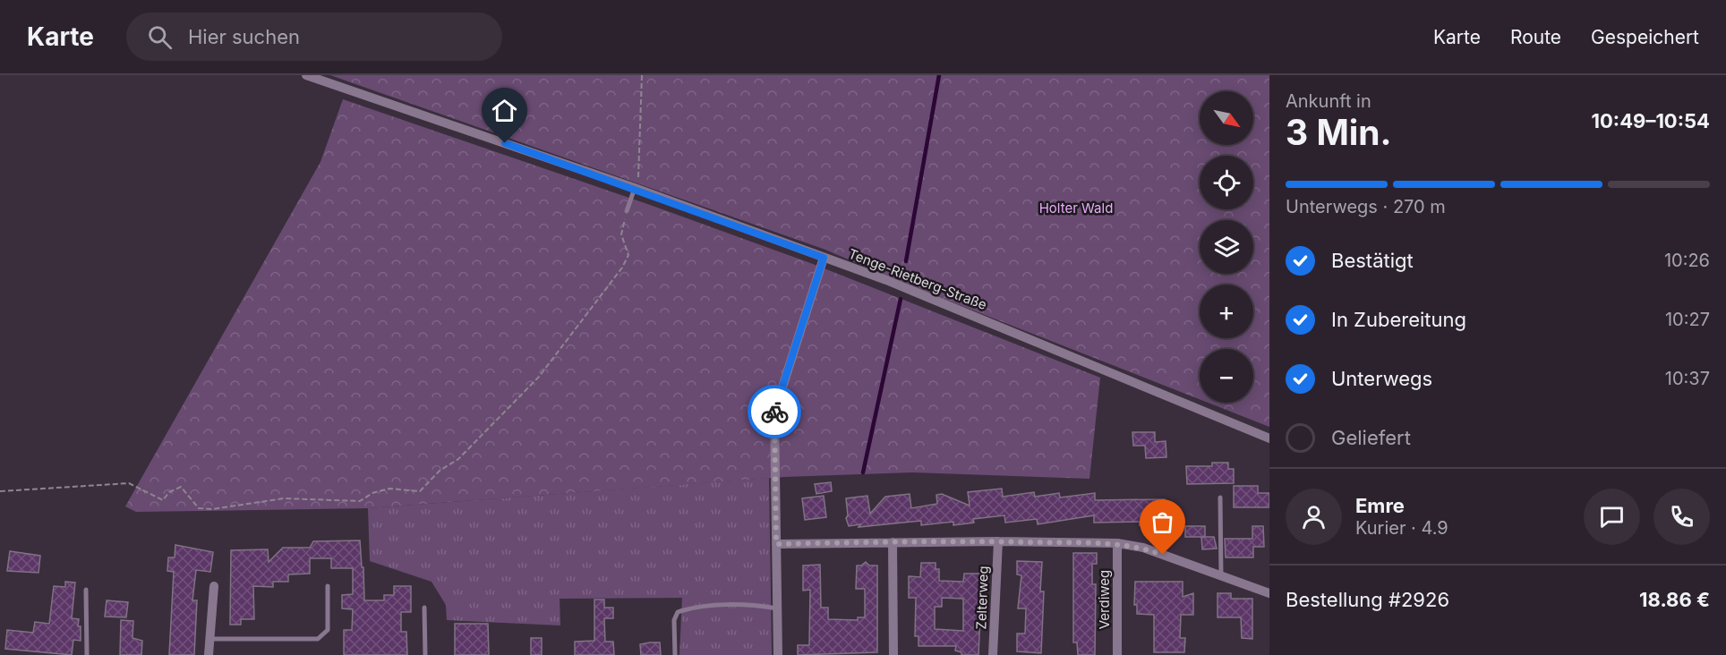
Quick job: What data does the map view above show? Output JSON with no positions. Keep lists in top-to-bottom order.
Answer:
{
  "streets": {
    "street": ["Tenge-Rietberg-Straße", "Zelterweg", "Verdiweg"]
  },
  "parks": ["Holter Wald"],
  "north": "bottom right",
  "page": {
    "header": "Karte",
    "search": "Hier suchen",
    "nav": ["Karte", "Route", "Gespeichert"],
    "heading": ["3 Min.", "Ankunft in", "10:49–10:54"],
    "panel": [
      "Emre",
      "Kurier · 4.9",
      "Bestellung #2926",
      "18.86 €"
    ],
    "map_buttons": ["+", "−"],
    "bar": "Unterwegs · 270 m",
    "list": [
      ["Bestätigt", "10:26"],
      ["In Zubereitung", "10:27"],
      ["Unterwegs", "10:37"],
      "Geliefert"
    ]
  }
}
